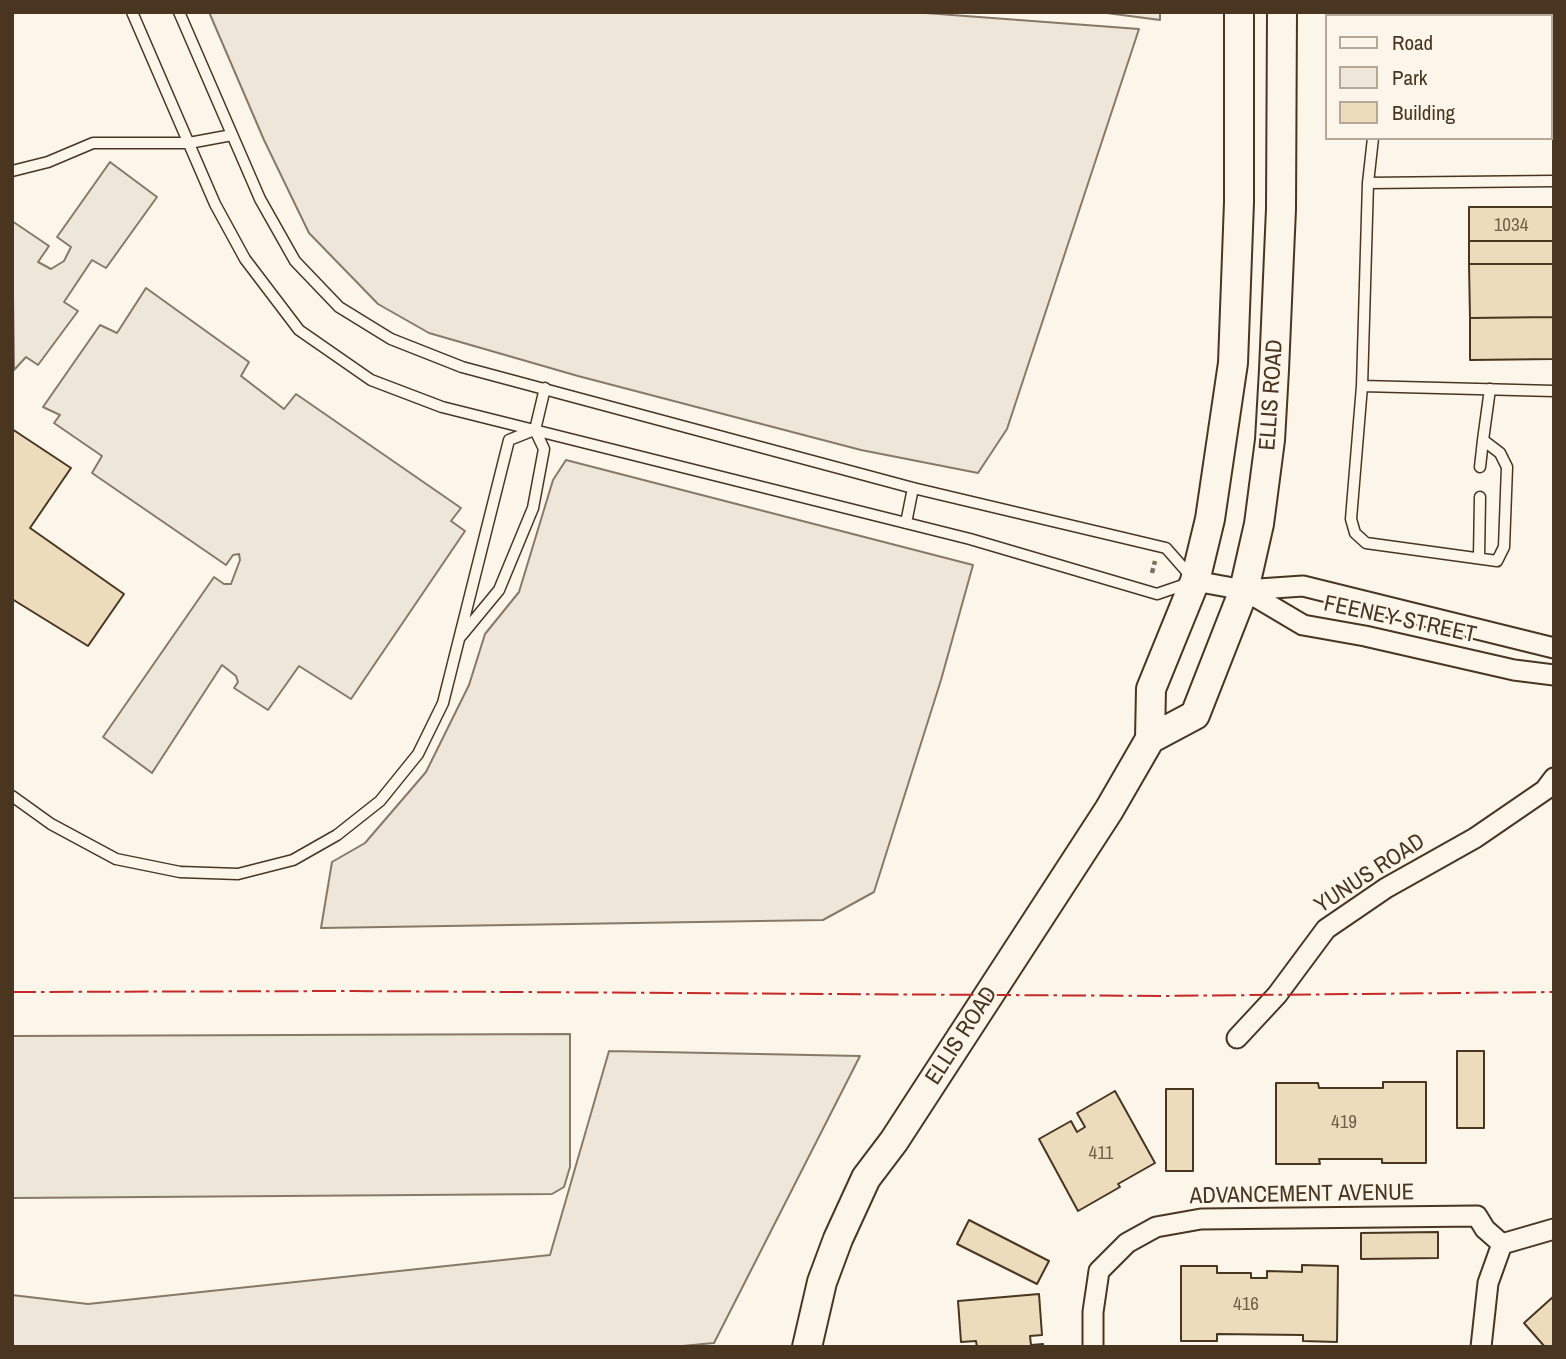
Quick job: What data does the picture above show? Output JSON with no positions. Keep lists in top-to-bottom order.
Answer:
{
  "streets": {
    "main road": ["ELLIS ROAD"],
    "street": ["FEENEY STREET", "YUNUS ROAD", "ADVANCEMENT AVENUE"]
  },
  "crossings": [
    ["ELLIS ROAD", "FEENEY STREET"]
  ],
  "house_numbers": [
    "1034",
    "419",
    "411",
    "416"
  ],
  "legend": ["Road", "Park", "Building"]
}
